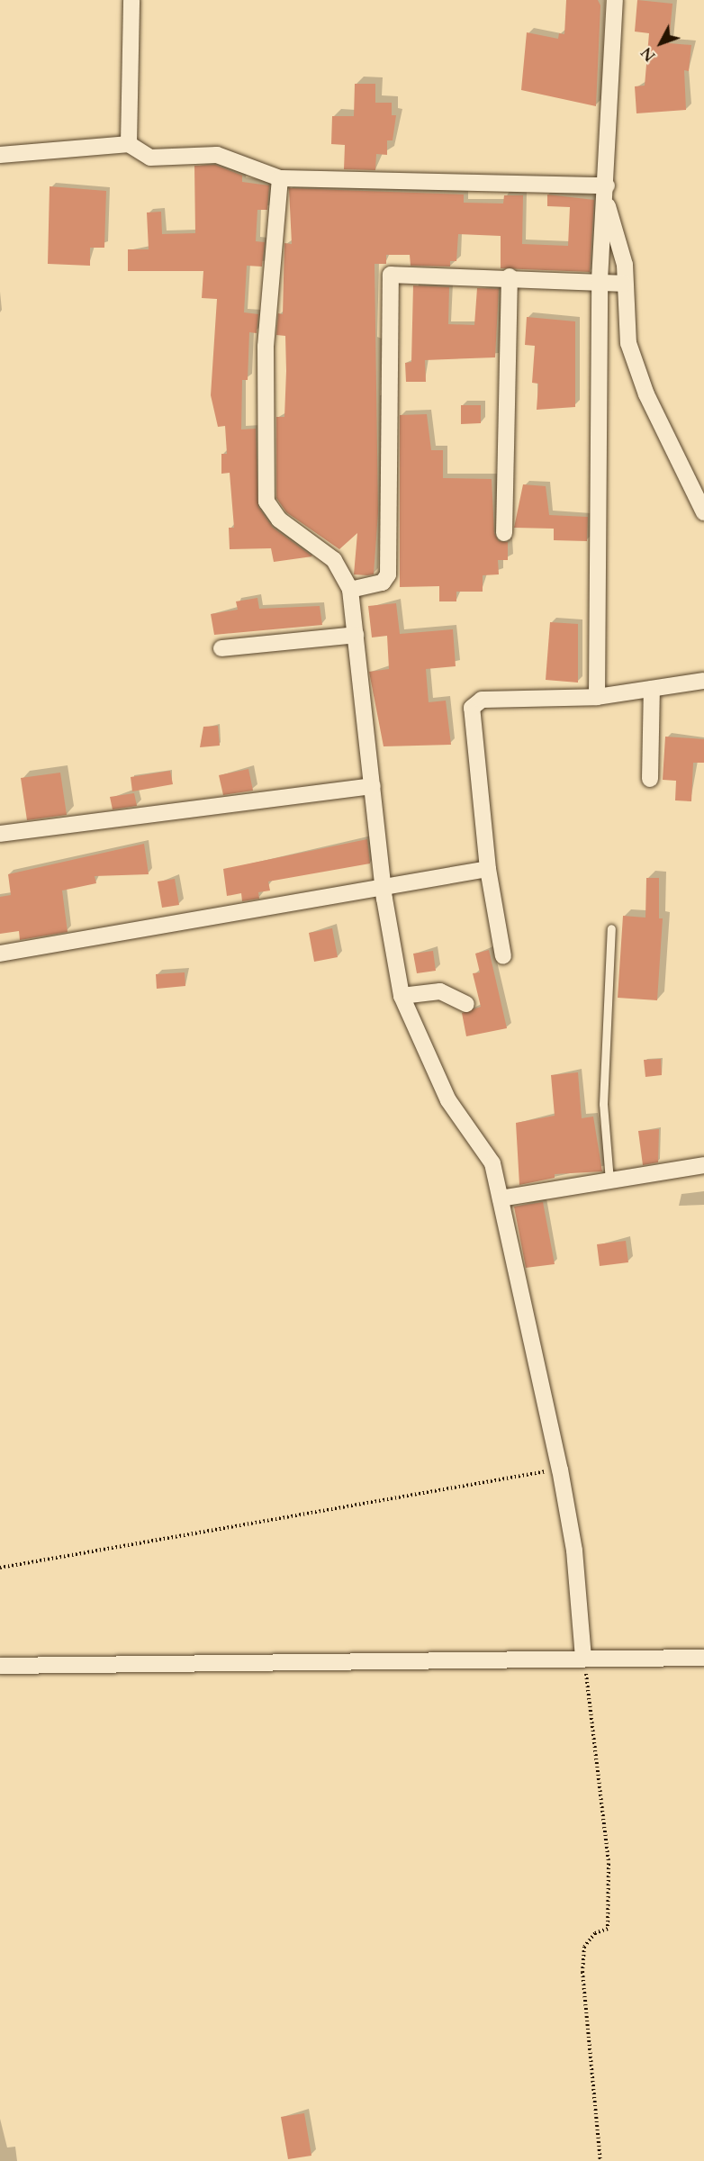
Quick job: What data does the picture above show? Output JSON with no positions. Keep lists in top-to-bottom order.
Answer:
{
  "north": "bottom left"
}
